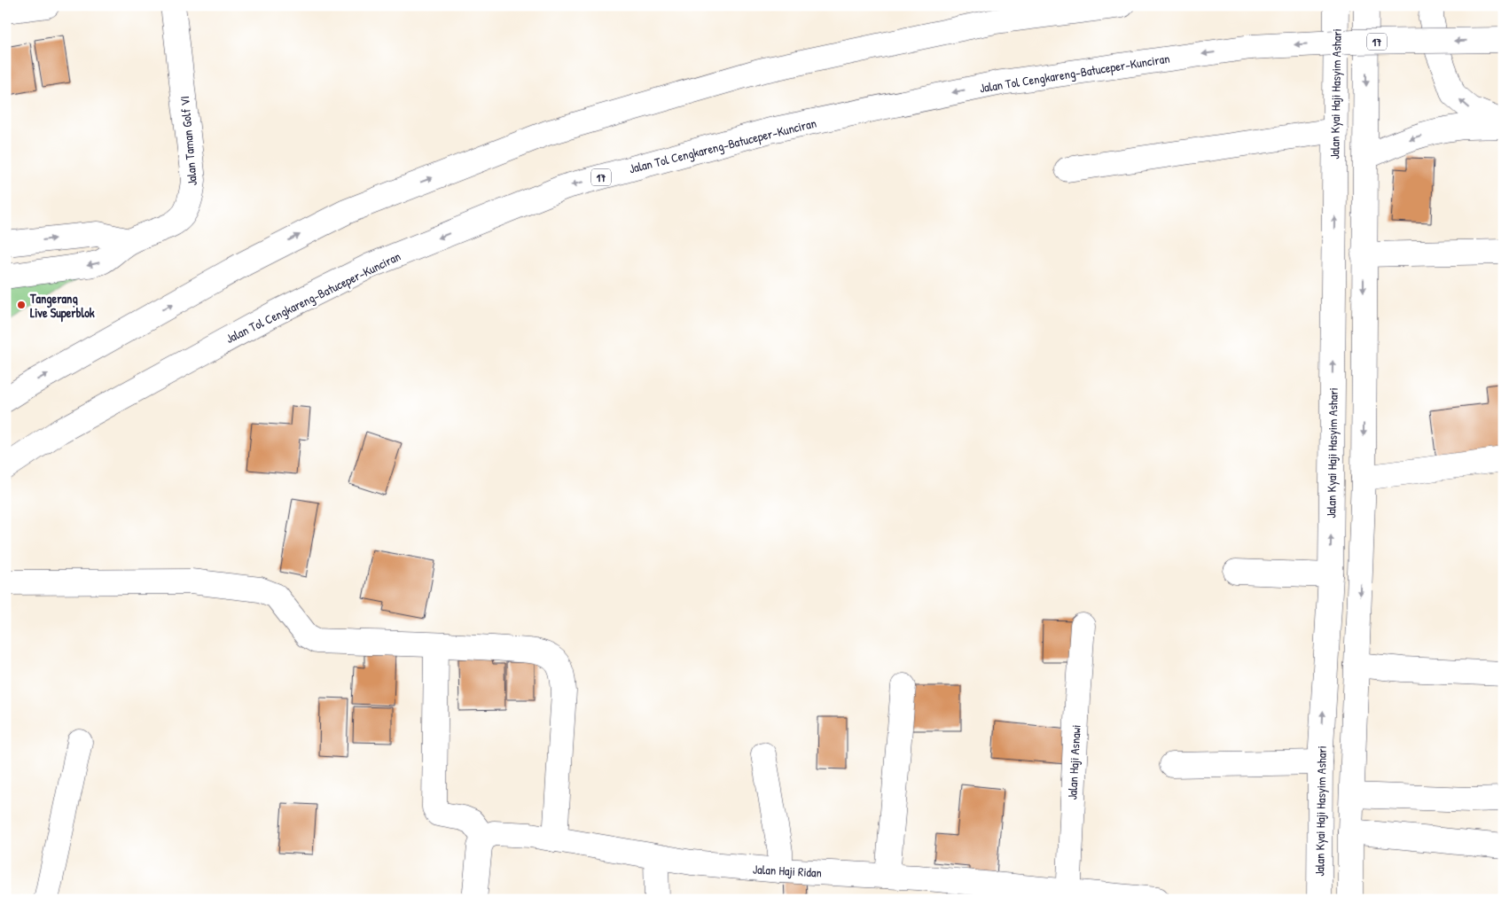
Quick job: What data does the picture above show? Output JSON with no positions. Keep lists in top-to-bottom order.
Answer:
{
  "streets": {
    "main road": [
      "17",
      "Jalan Tol Cengkareng–Batuceper–Kunciran",
      "Jalan Kyai Haji Hasyim Ashari",
      "Jalan Taman Golf VI",
      "Jalan Haji Asnawi",
      "Jalan Haji Ridan"
    ]
  },
  "crossings": [
    ["Jalan Haji Asnawi", "Jalan Haji Ridan"]
  ],
  "places": ["Tangerang Live Superblok"]
}
